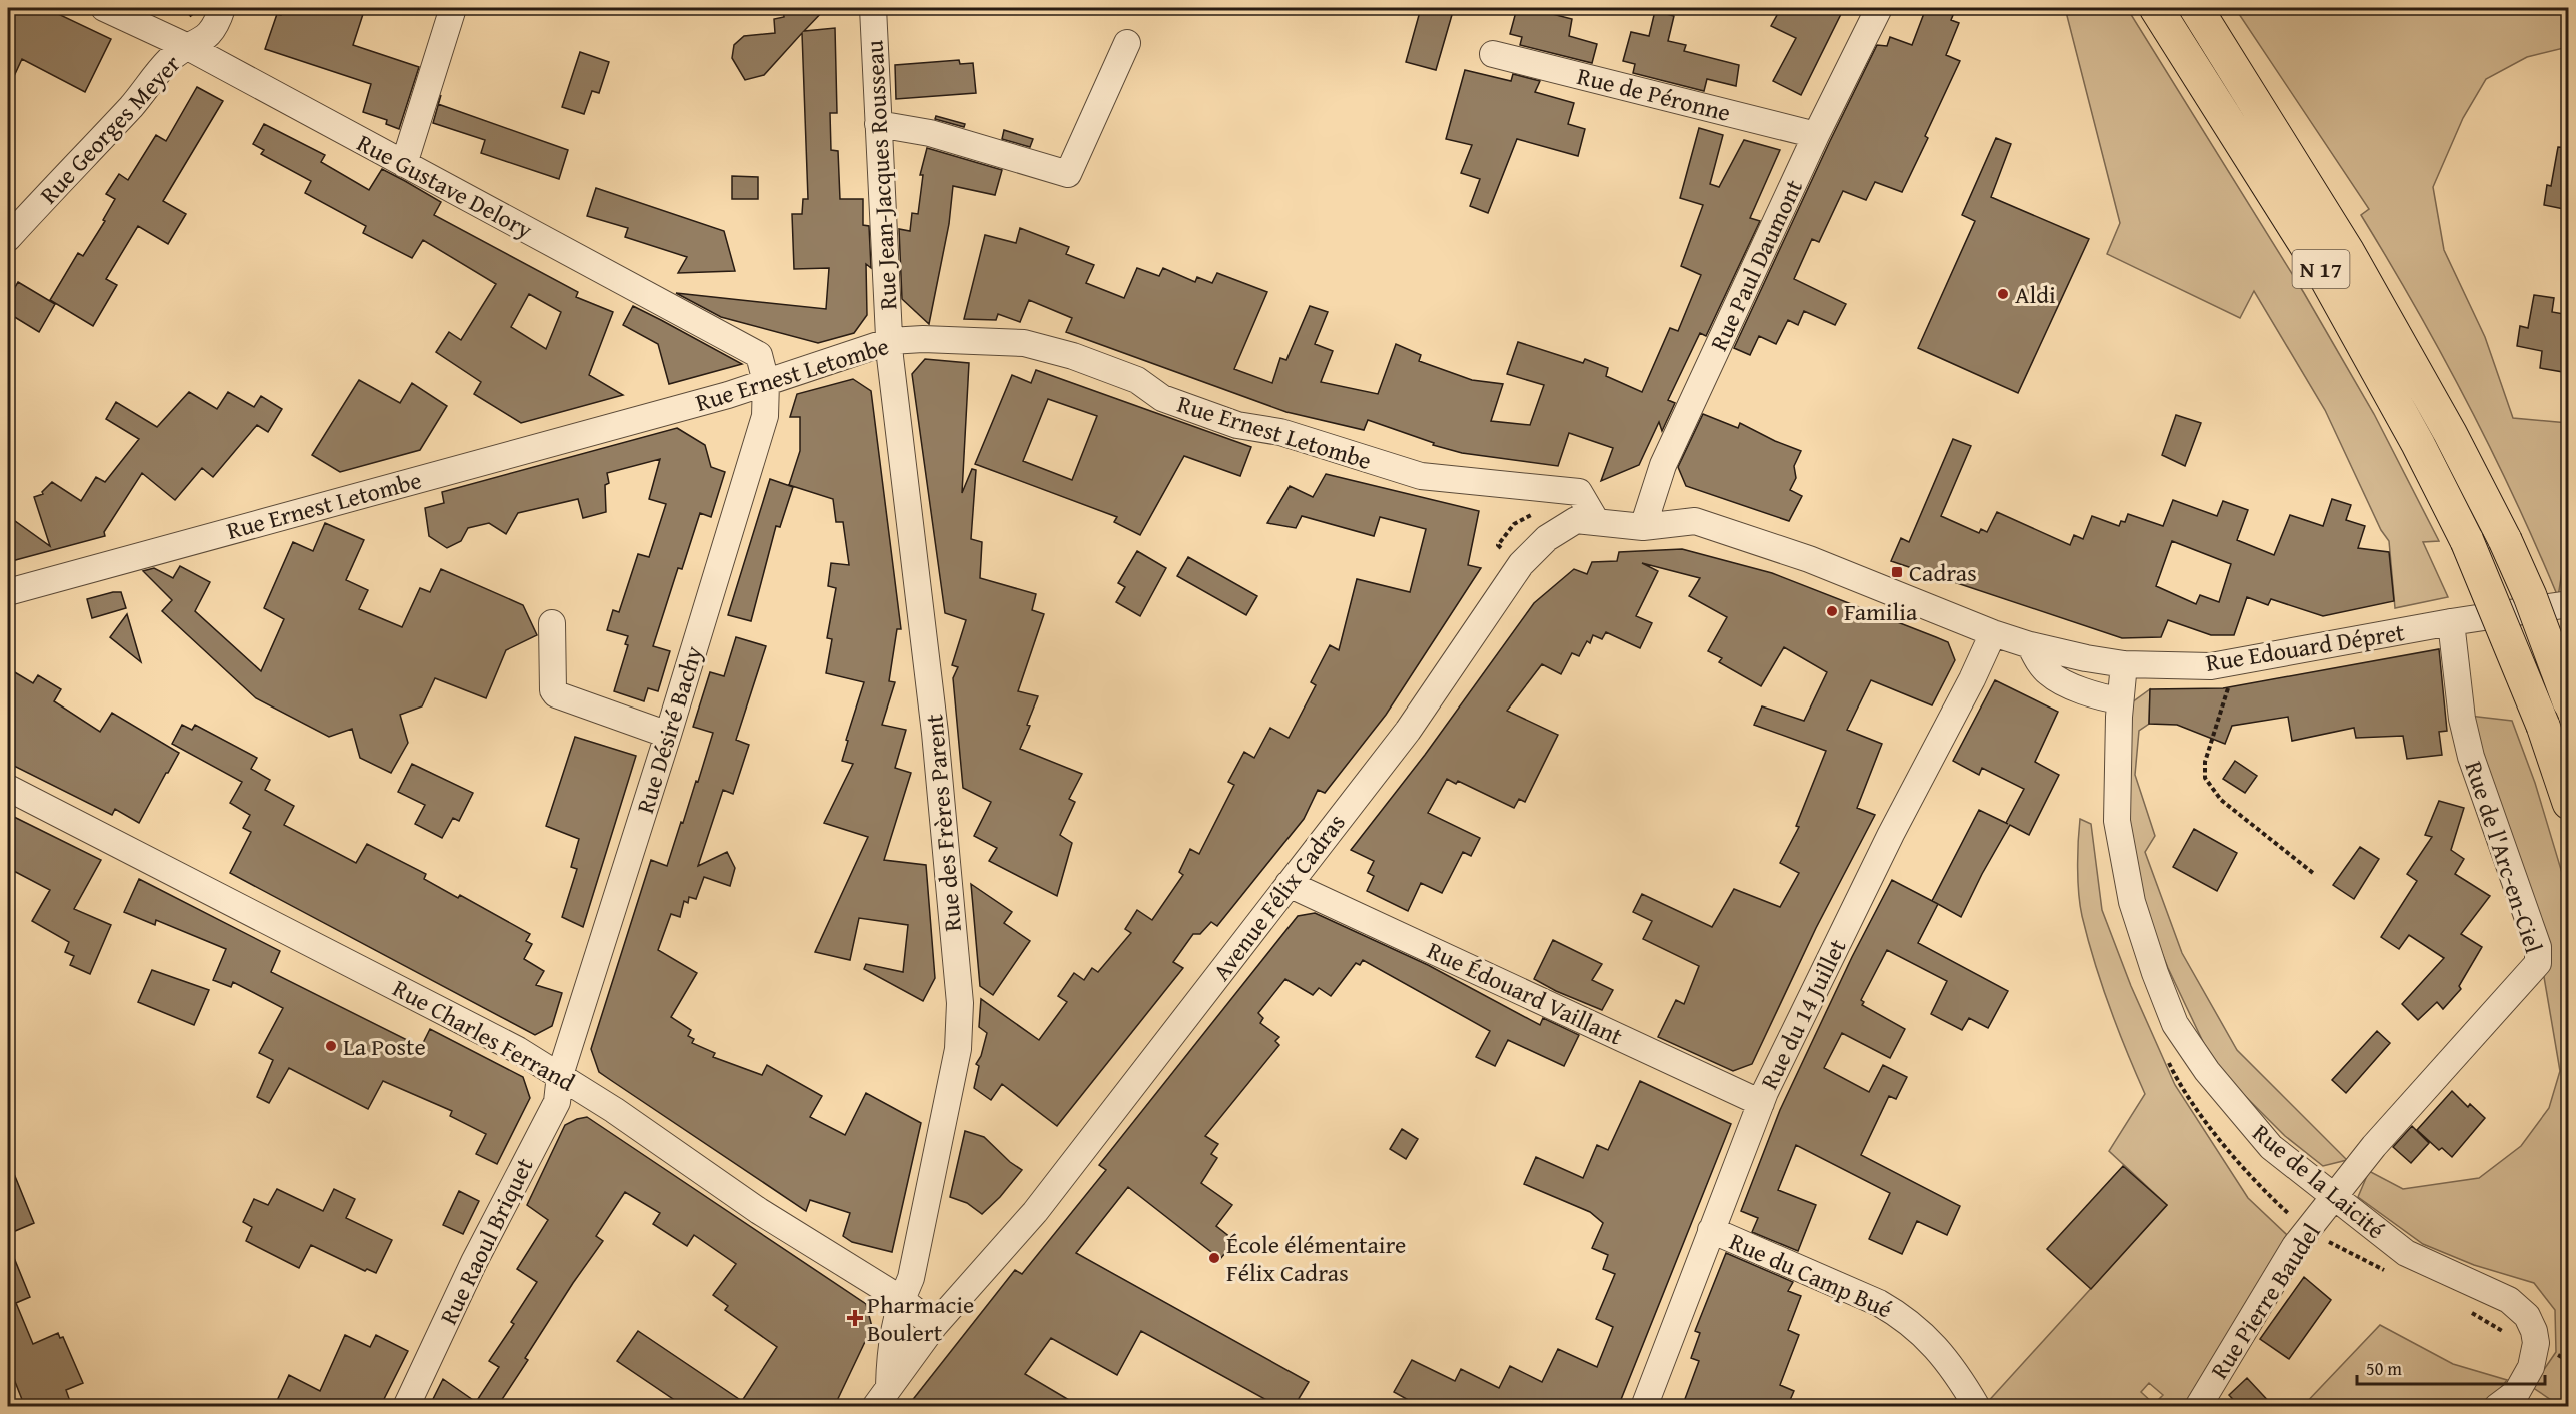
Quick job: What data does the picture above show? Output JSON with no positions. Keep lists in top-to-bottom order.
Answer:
{
  "streets": {
    "highway": ["N 17"],
    "street": [
      "Rue de Péronne",
      "Rue Georges Meyer",
      "Rue Jean-Jacques Rousseau",
      "Rue Gustave Delory",
      "Rue Paul Daumont",
      "Rue Ernest Letombe",
      "Rue Edouard Dépret",
      "Rue Désiré Bachy",
      "Rue des Frères Parent",
      "Rue de l'Arc-en-Ciel",
      "Avenue Félix Cadras",
      "Rue Édouard Vaillant",
      "Rue du 14 Juillet",
      "Rue Charles Ferrand",
      "Rue de la Laicité",
      "Rue Raoul Briquet",
      "Rue du Camp Bué",
      "Rue Pierre Baudel"
    ]
  },
  "crossings": [
    ["Rue de Péronne", "Rue Paul Daumont"],
    ["Rue Georges Meyer", "Rue Gustave Delory"],
    ["Rue Jean-Jacques Rousseau", "Rue Ernest Letombe"],
    ["Rue Jean-Jacques Rousseau", "Rue des Frères Parent"],
    ["Rue Gustave Delory", "Rue Ernest Letombe"],
    ["Rue Gustave Delory", "Rue Désiré Bachy"],
    ["Rue Paul Daumont", "Rue Edouard Dépret"],
    ["Rue Paul Daumont", "Avenue Félix Cadras"],
    ["Rue Ernest Letombe", "Rue Désiré Bachy"],
    ["Rue Ernest Letombe", "Rue des Frères Parent"],
    ["Rue Ernest Letombe", "Avenue Félix Cadras"],
    ["Rue Edouard Dépret", "Rue de l'Arc-en-Ciel"],
    ["Rue Edouard Dépret", "Avenue Félix Cadras"],
    ["Rue Edouard Dépret", "Rue du 14 Juillet"],
    ["Rue Edouard Dépret", "Rue de la Laicité"],
    ["Rue Désiré Bachy", "Rue Charles Ferrand"],
    ["Rue Désiré Bachy", "Rue Raoul Briquet"],
    ["Rue des Frères Parent", "Avenue Félix Cadras"],
    ["Rue des Frères Parent", "Rue Charles Ferrand"],
    ["Rue de l'Arc-en-Ciel", "Rue de la Laicité"],
    ["Rue de l'Arc-en-Ciel", "Rue Pierre Baudel"],
    ["Avenue Félix Cadras", "Rue Édouard Vaillant"],
    ["Avenue Félix Cadras", "Rue Charles Ferrand"],
    ["Rue Édouard Vaillant", "Rue du 14 Juillet"],
    ["Rue du 14 Juillet", "Rue du Camp Bué"],
    ["Rue Charles Ferrand", "Rue Raoul Briquet"],
    ["Rue de la Laicité", "Rue Pierre Baudel"]
  ],
  "places": {
    "other": [
      "Aldi",
      "Familia",
      "La Poste",
      "École élémentaire Félix Cadras"
    ],
    "transit": ["Cadras"],
    "health": ["Pharmacie Boulert"]
  },
  "scale_bar": "50 m"
}
